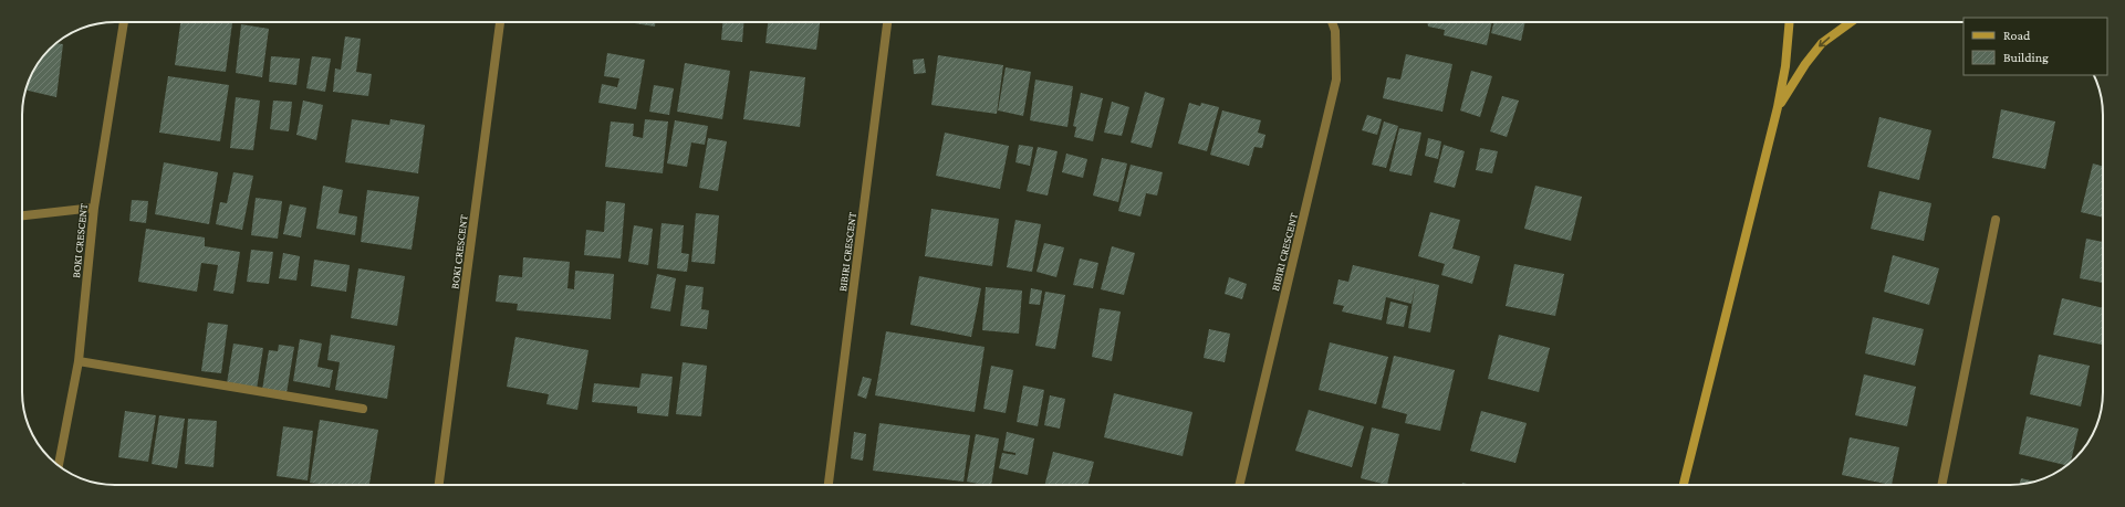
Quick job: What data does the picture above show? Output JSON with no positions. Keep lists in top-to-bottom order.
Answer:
{
  "streets": {
    "street": ["BOKI CRESCENT", "BIBIRI CRESCENT"]
  },
  "legend": ["Road", "Building"]
}
